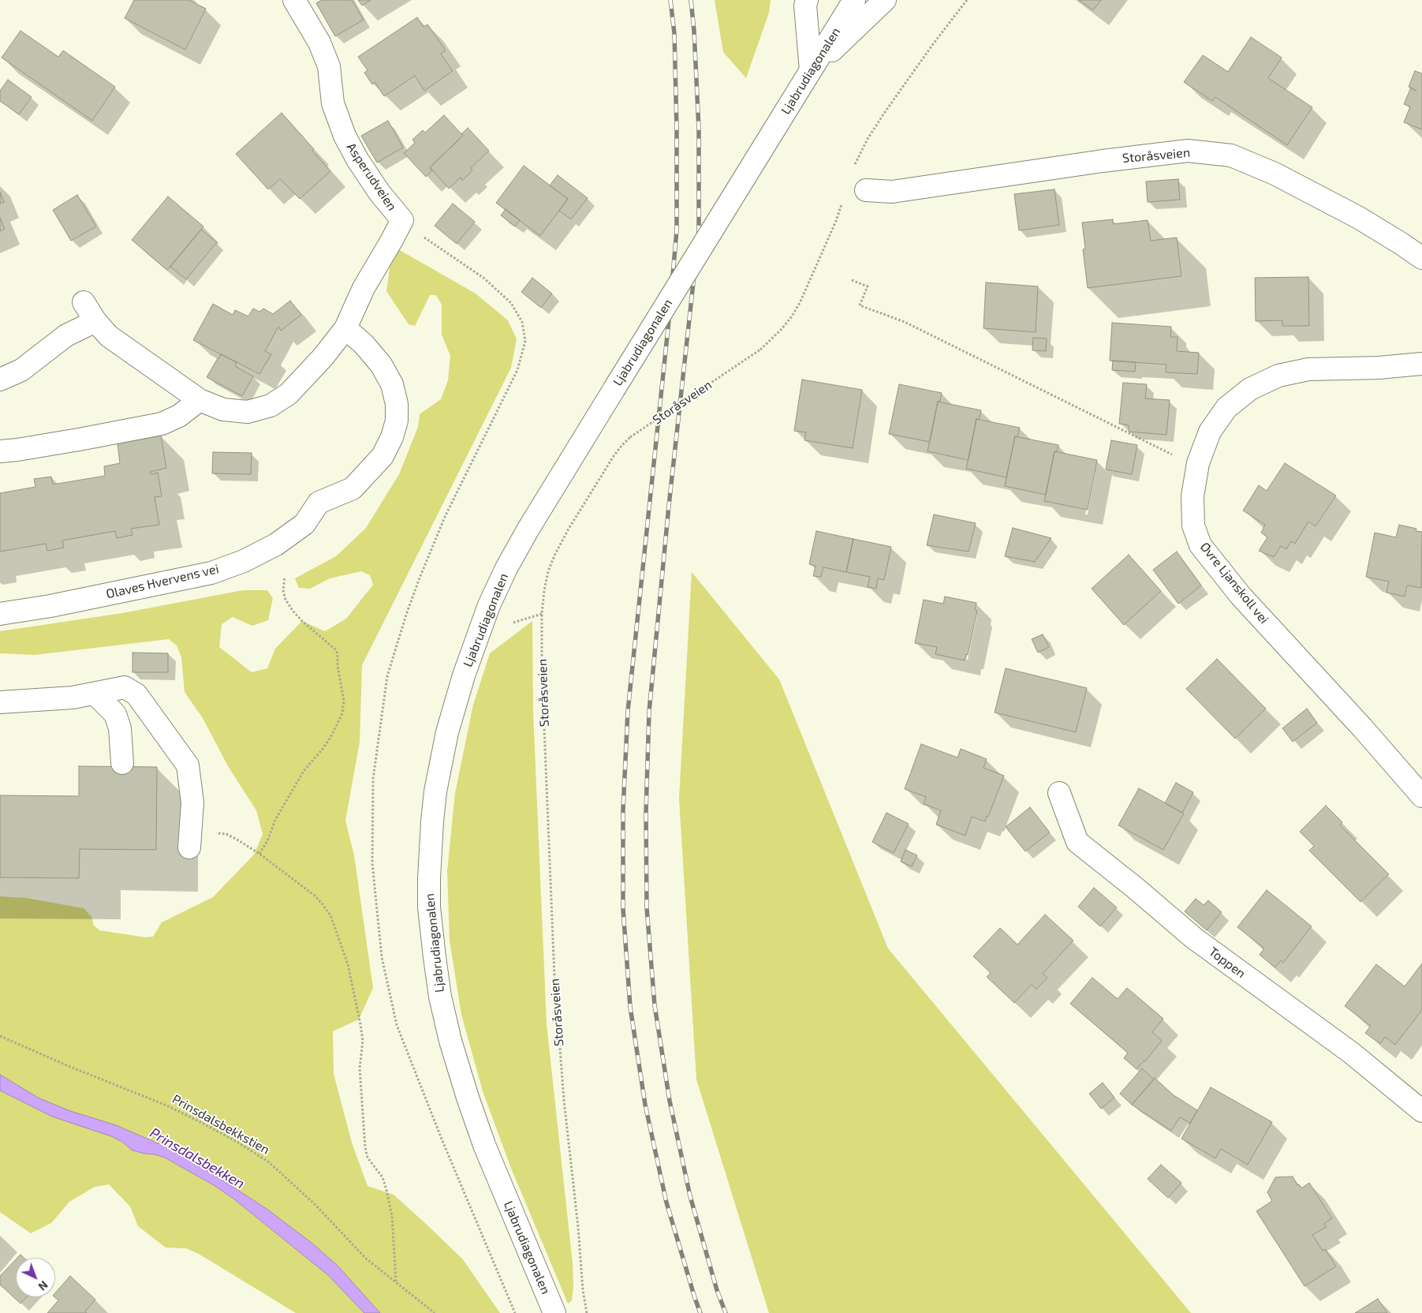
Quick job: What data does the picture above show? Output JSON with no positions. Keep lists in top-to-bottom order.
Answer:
{
  "streets": {
    "street": [
      "Ljabrudiagonalen",
      "Storåsveien",
      "Asperudveien",
      "Olaves Hvervens vei",
      "Øvre Ljanskoll vei",
      "Toppen"
    ],
    "path": ["Prinsdalsbekkstien"]
  },
  "crossings": [
    ["Asperudveien", "Olaves Hvervens vei"]
  ],
  "water": ["Prinsdalsbekken"],
  "north": "bottom right"
}
